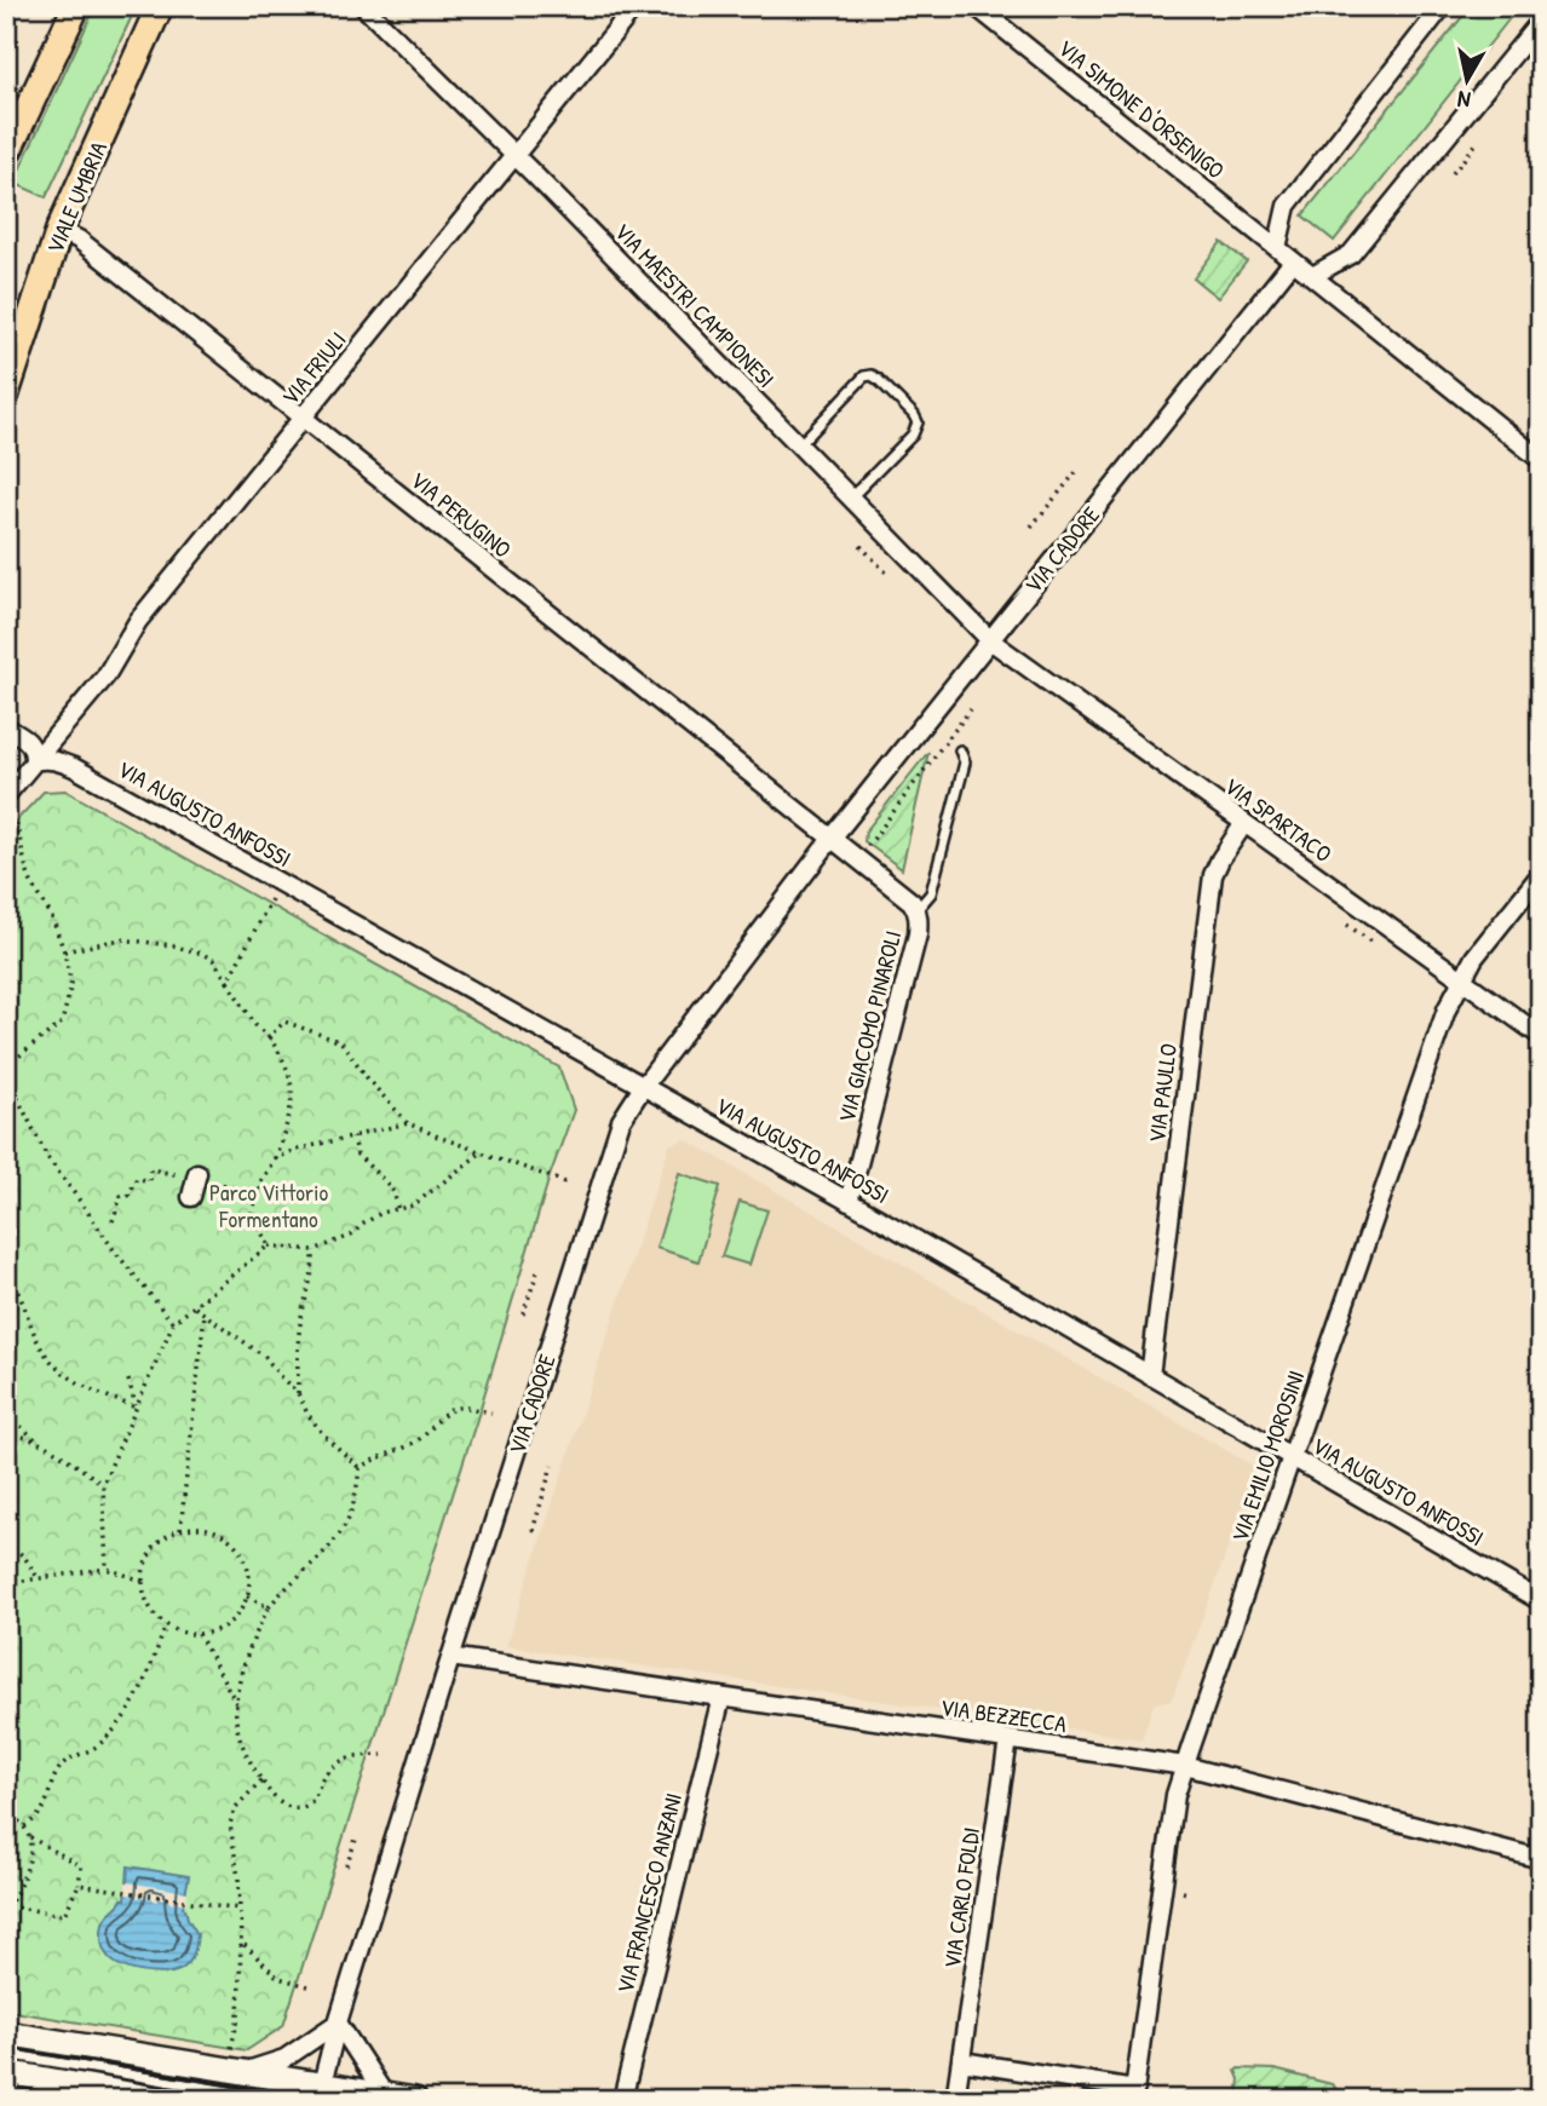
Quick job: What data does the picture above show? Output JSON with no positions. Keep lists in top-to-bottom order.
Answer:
{
  "streets": {
    "main road": ["VIALE UMBRIA"],
    "street": [
      "VIA SIMONE D'ORSENIGO",
      "VIA MAESTRI CAMPIONESI",
      "VIA FRIULI",
      "VIA PERUGINO",
      "VIA CADORE",
      "VIA AUGUSTO ANFOSSI",
      "VIA SPARTACO",
      "VIA GIACOMO PINAROLI",
      "VIA PAULLO",
      "VIA EMILIO MOROSINI",
      "VIA BEZZECCA",
      "VIA FRANCESCO ANZANI",
      "VIA CARLO FOLDI"
    ]
  },
  "crossings": [
    ["VIALE UMBRIA", "VIA PERUGINO"],
    ["VIA MAESTRI CAMPIONESI", "VIA FRIULI"],
    ["VIA MAESTRI CAMPIONESI", "VIA CADORE"],
    ["VIA MAESTRI CAMPIONESI", "VIA SPARTACO"],
    ["VIA FRIULI", "VIA PERUGINO"],
    ["VIA FRIULI", "VIA AUGUSTO ANFOSSI"],
    ["VIA PERUGINO", "VIA CADORE"],
    ["VIA CADORE", "VIA AUGUSTO ANFOSSI"],
    ["VIA CADORE", "VIA SPARTACO"],
    ["VIA CADORE", "VIA BEZZECCA"],
    ["VIA AUGUSTO ANFOSSI", "VIA GIACOMO PINAROLI"],
    ["VIA AUGUSTO ANFOSSI", "VIA PAULLO"],
    ["VIA AUGUSTO ANFOSSI", "VIA EMILIO MOROSINI"],
    ["VIA SPARTACO", "VIA PAULLO"],
    ["VIA SPARTACO", "VIA EMILIO MOROSINI"],
    ["VIA EMILIO MOROSINI", "VIA BEZZECCA"],
    ["VIA BEZZECCA", "VIA FRANCESCO ANZANI"],
    ["VIA BEZZECCA", "VIA CARLO FOLDI"]
  ],
  "parks": ["Parco Vittorio Formentano"],
  "north": "bottom"
}
